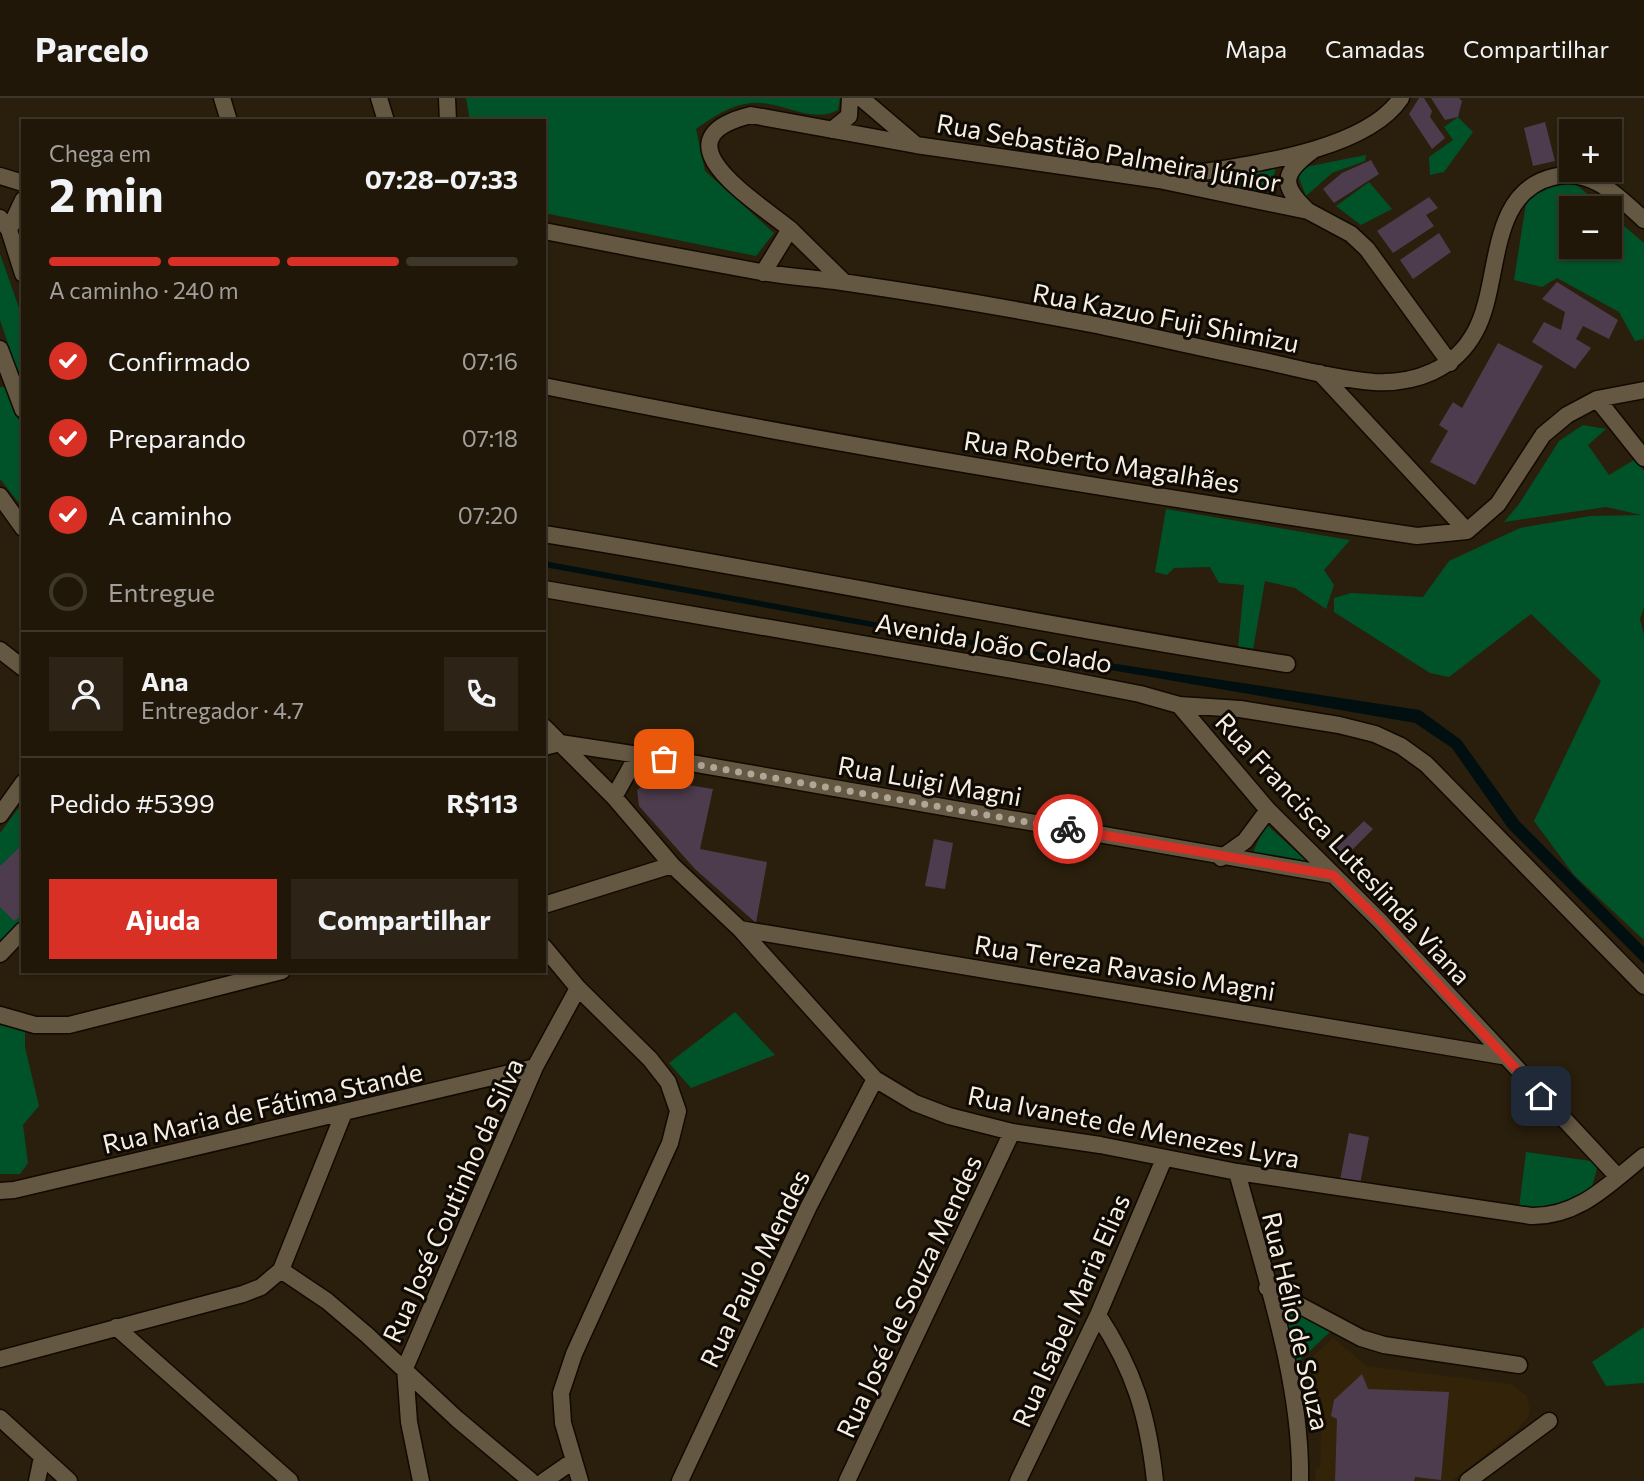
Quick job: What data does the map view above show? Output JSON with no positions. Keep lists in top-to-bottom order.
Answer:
{
  "streets": {
    "street": [
      "Rua Sebastião Palmeira Júnior",
      "Rua Kazuo Fuji Shimizu",
      "Rua Roberto Magalhães",
      "Avenida João Colado",
      "Rua Luigi Magni",
      "Rua Francisca Luteslinda Viana",
      "Rua Tereza Ravasio Magni",
      "Rua Maria de Fátima Stande",
      "Rua Ivanete de Menezes Lyra",
      "Rua José Coutinho da Silva",
      "Rua Paulo Mendes",
      "Rua José de Souza Mendes",
      "Rua Isabel Maria Elias",
      "Rua Hélio de Souza"
    ]
  },
  "crossings": [
    ["Rua Sebastião Palmeira Júnior", "Rua Kazuo Fuji Shimizu"],
    ["Avenida João Colado", "Rua Francisca Luteslinda Viana"],
    ["Rua Luigi Magni", "Rua Francisca Luteslinda Viana"],
    ["Rua Luigi Magni", "Rua Ivanete de Menezes Lyra"],
    ["Rua Francisca Luteslinda Viana", "Rua Tereza Ravasio Magni"],
    ["Rua Francisca Luteslinda Viana", "Rua Ivanete de Menezes Lyra"],
    ["Rua Tereza Ravasio Magni", "Rua Ivanete de Menezes Lyra"],
    ["Rua Maria de Fátima Stande", "Rua José Coutinho da Silva"],
    ["Rua Ivanete de Menezes Lyra", "Rua Paulo Mendes"],
    ["Rua Ivanete de Menezes Lyra", "Rua José de Souza Mendes"],
    ["Rua Ivanete de Menezes Lyra", "Rua Isabel Maria Elias"],
    ["Rua Ivanete de Menezes Lyra", "Rua Hélio de Souza"]
  ],
  "page": {
    "header": "Parcelo",
    "nav": ["Mapa", "Camadas", "Compartilhar"],
    "map_buttons": ["+", "−"],
    "heading": ["2 min", "Chega em", "07:28–07:33"],
    "panel": [
      "Ana",
      "Entregador · 4.7",
      "Pedido #5399",
      "R$113"
    ],
    "bar": "A caminho · 240 m",
    "list": [
      ["Confirmado", "07:16"],
      ["Preparando", "07:18"],
      ["A caminho", "07:20"],
      "Entregue"
    ],
    "buttons": ["Ajuda", "Compartilhar"]
  }
}
